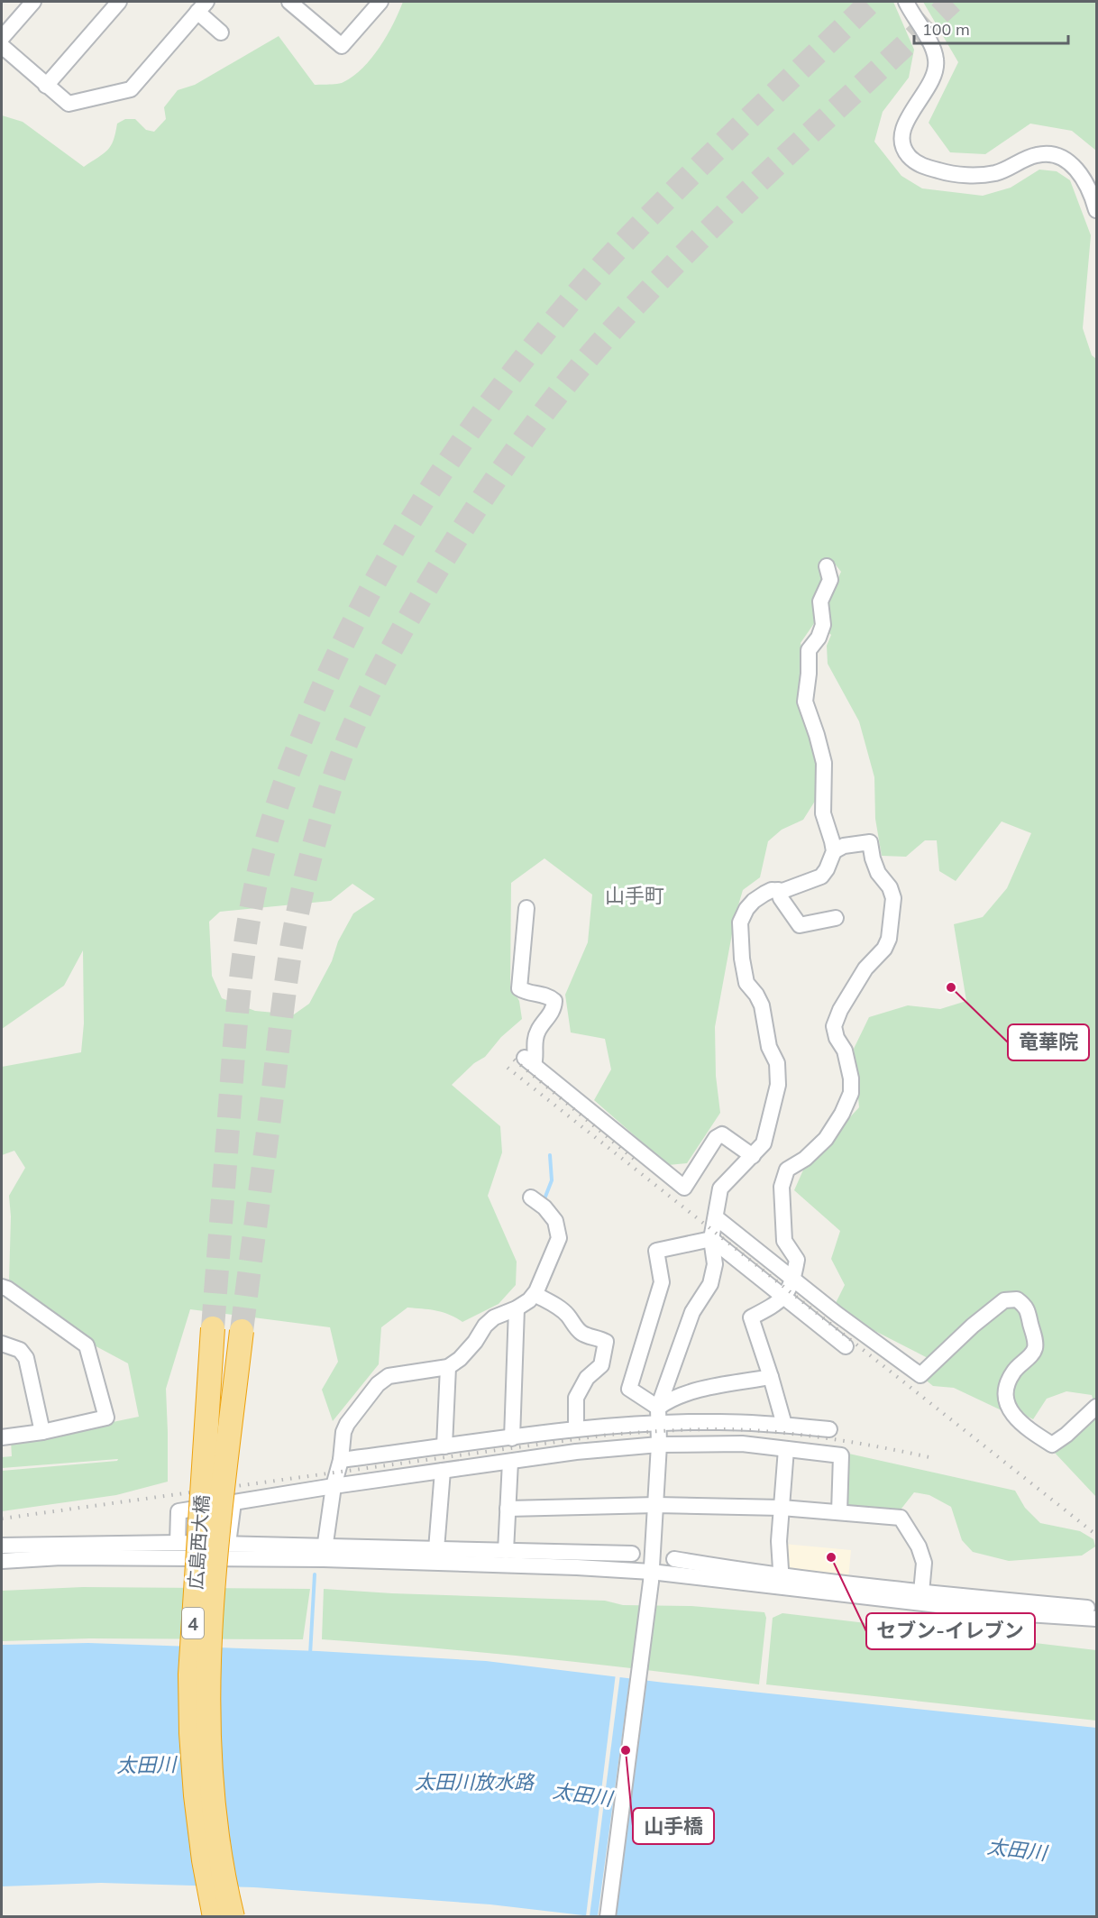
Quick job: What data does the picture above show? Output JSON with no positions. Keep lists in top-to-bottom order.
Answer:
{
  "streets": {
    "highway": ["広島西大橋", "4"]
  },
  "districts": ["山手町"],
  "water": ["太田川", "太田川放水路"],
  "places": ["竜華院", "セブン-イレブン", "山手橋"],
  "scale_bar": "100 m"
}
